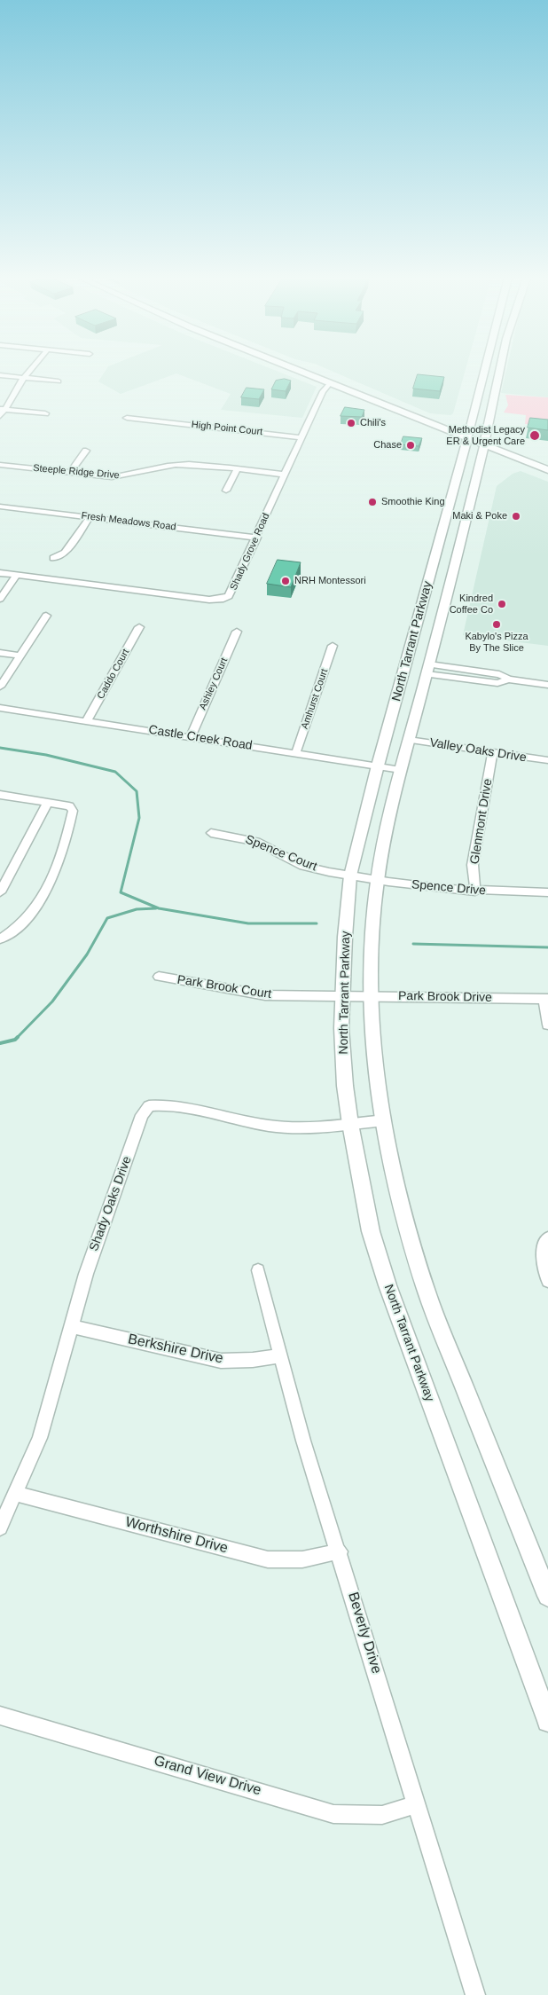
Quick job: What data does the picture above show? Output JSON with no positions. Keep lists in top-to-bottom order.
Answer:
{
  "streets": {
    "main road": ["North Tarrant Parkway"],
    "street": [
      "High Point Court",
      "Steeple Ridge Drive",
      "Fresh Meadows Road",
      "Shady Grove Road",
      "Caddo Court",
      "Ashley Court",
      "Amhurst Court",
      "Castle Creek Road",
      "Valley Oaks Drive",
      "Glenmont Drive",
      "Spence Court",
      "Spence Drive",
      "Park Brook Court",
      "Park Brook Drive",
      "Shady Oaks Drive",
      "Berkshire Drive",
      "Worthshire Drive",
      "Beverly Drive",
      "Grand View Drive"
    ]
  },
  "crossings": [
    ["High Point Court", "Shady Grove Road"],
    ["Steeple Ridge Drive", "Shady Grove Road"],
    ["Fresh Meadows Road", "Shady Grove Road"],
    ["North Tarrant Parkway", "Castle Creek Road"],
    ["North Tarrant Parkway", "Valley Oaks Drive"],
    ["North Tarrant Parkway", "Spence Court"],
    ["North Tarrant Parkway", "Spence Drive"],
    ["North Tarrant Parkway", "Park Brook Court"],
    ["North Tarrant Parkway", "Park Brook Drive"],
    ["North Tarrant Parkway", "Shady Oaks Drive"],
    ["Caddo Court", "Castle Creek Road"],
    ["Ashley Court", "Castle Creek Road"],
    ["Amhurst Court", "Castle Creek Road"],
    ["Valley Oaks Drive", "Glenmont Drive"],
    ["Glenmont Drive", "Spence Drive"],
    ["Spence Court", "Spence Drive"],
    ["Park Brook Court", "Park Brook Drive"],
    ["Shady Oaks Drive", "Berkshire Drive"],
    ["Shady Oaks Drive", "Worthshire Drive"],
    ["Berkshire Drive", "Beverly Drive"],
    ["Worthshire Drive", "Beverly Drive"],
    ["Beverly Drive", "Grand View Drive"]
  ],
  "places": [
    "Chili's",
    "Methodist Legacy ER & Urgent Care",
    "Chase",
    "Smoothie King",
    "Maki & Poke",
    "NRH Montessori",
    "Kindred Coffee Co",
    "Kabylo's Pizza By The Slice"
  ]
}
